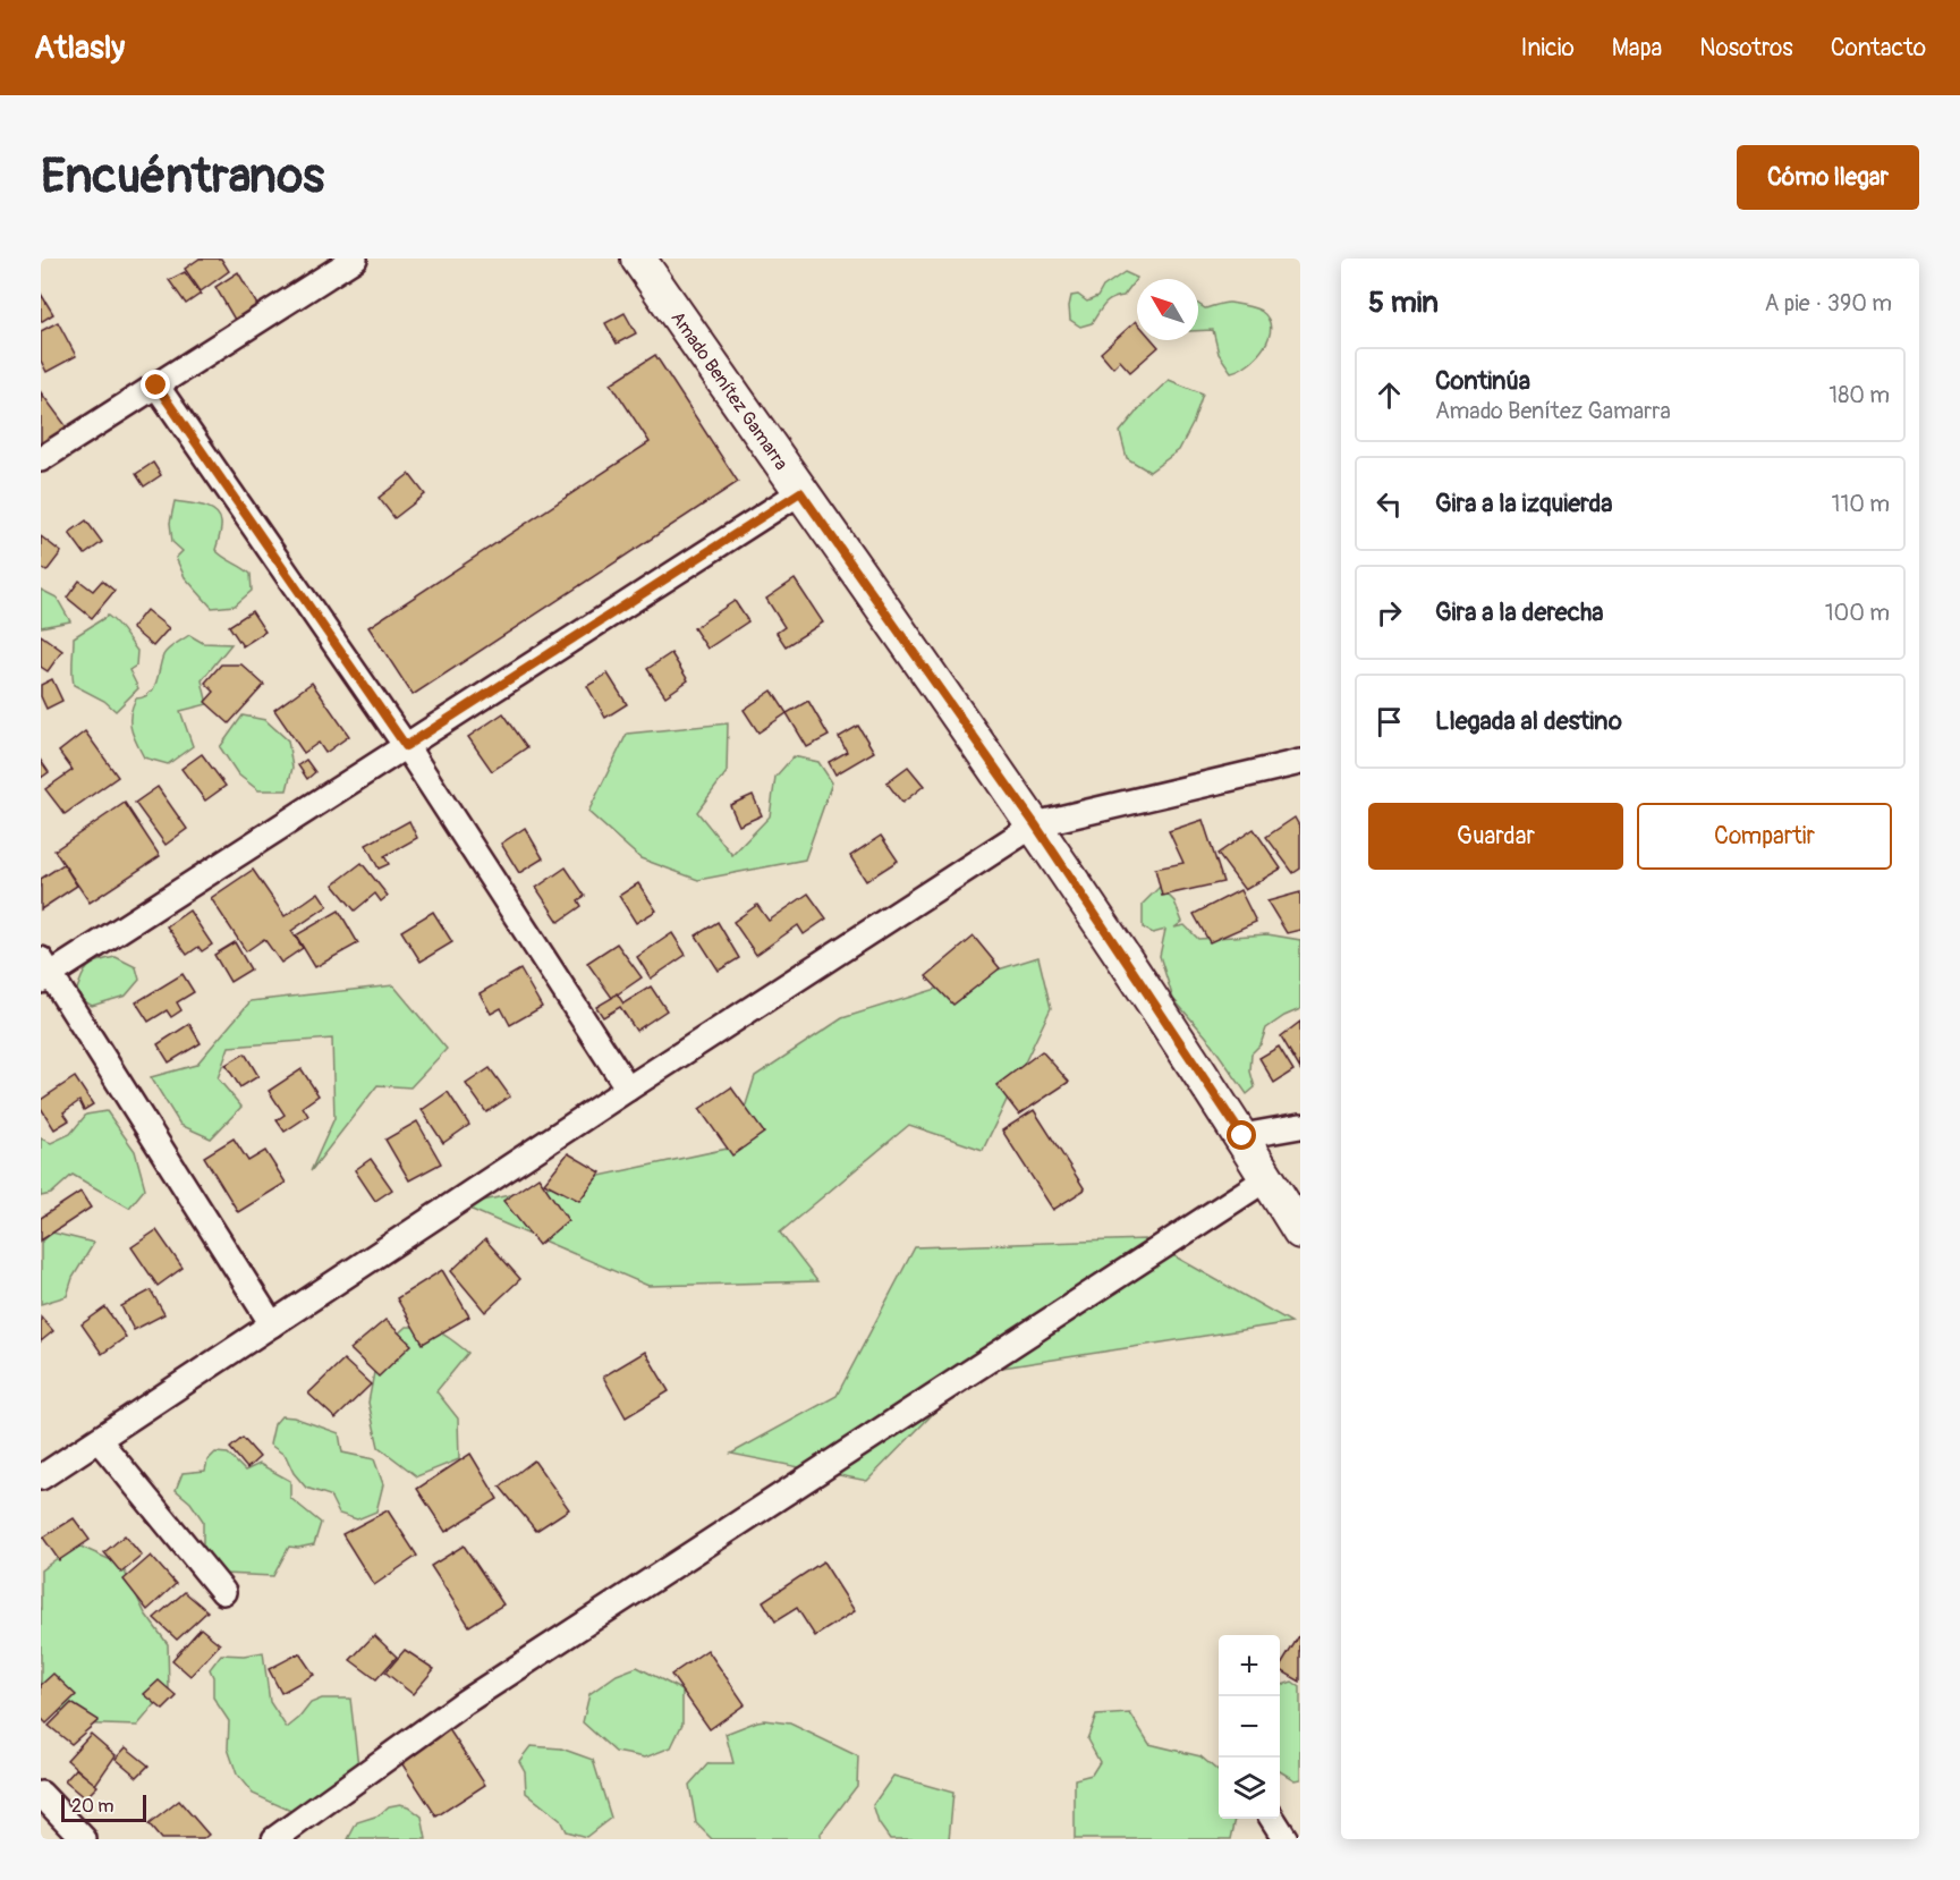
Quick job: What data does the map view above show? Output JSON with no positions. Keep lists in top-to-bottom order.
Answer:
{
  "streets": {
    "main road": ["Amado Benítez Gamarra"]
  },
  "scale_bar": "20 m",
  "north": "top left",
  "page": {
    "header": "Atlasly",
    "nav": [
      "Inicio",
      "Mapa",
      "Nosotros",
      "Contacto"
    ],
    "buttons": [
      "Cómo llegar",
      ["Guardar", "Compartir"]
    ],
    "title": "Encuéntranos",
    "heading": ["5 min", "A pie · 390 m"],
    "list": [
      ["Continúa", "Amado Benítez Gamarra", "180 m"],
      ["Gira a la izquierda", "110 m"],
      ["Gira a la derecha", "100 m"],
      "Llegada al destino"
    ],
    "map_buttons": ["+", "−"],
    "scale": "20 m"
  }
}
